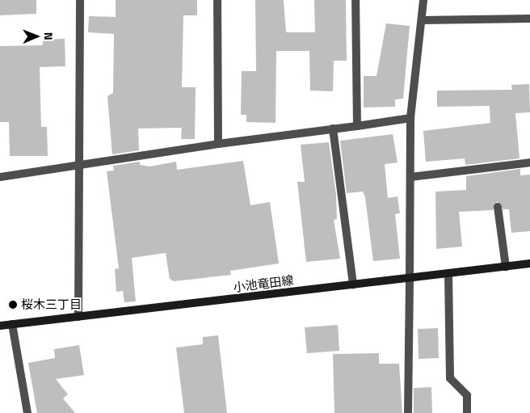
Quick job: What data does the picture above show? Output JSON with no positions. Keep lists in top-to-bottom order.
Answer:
{
  "streets": {
    "main road": ["小池竜田線"]
  },
  "places": ["桜木三丁目"],
  "north": "right"
}
